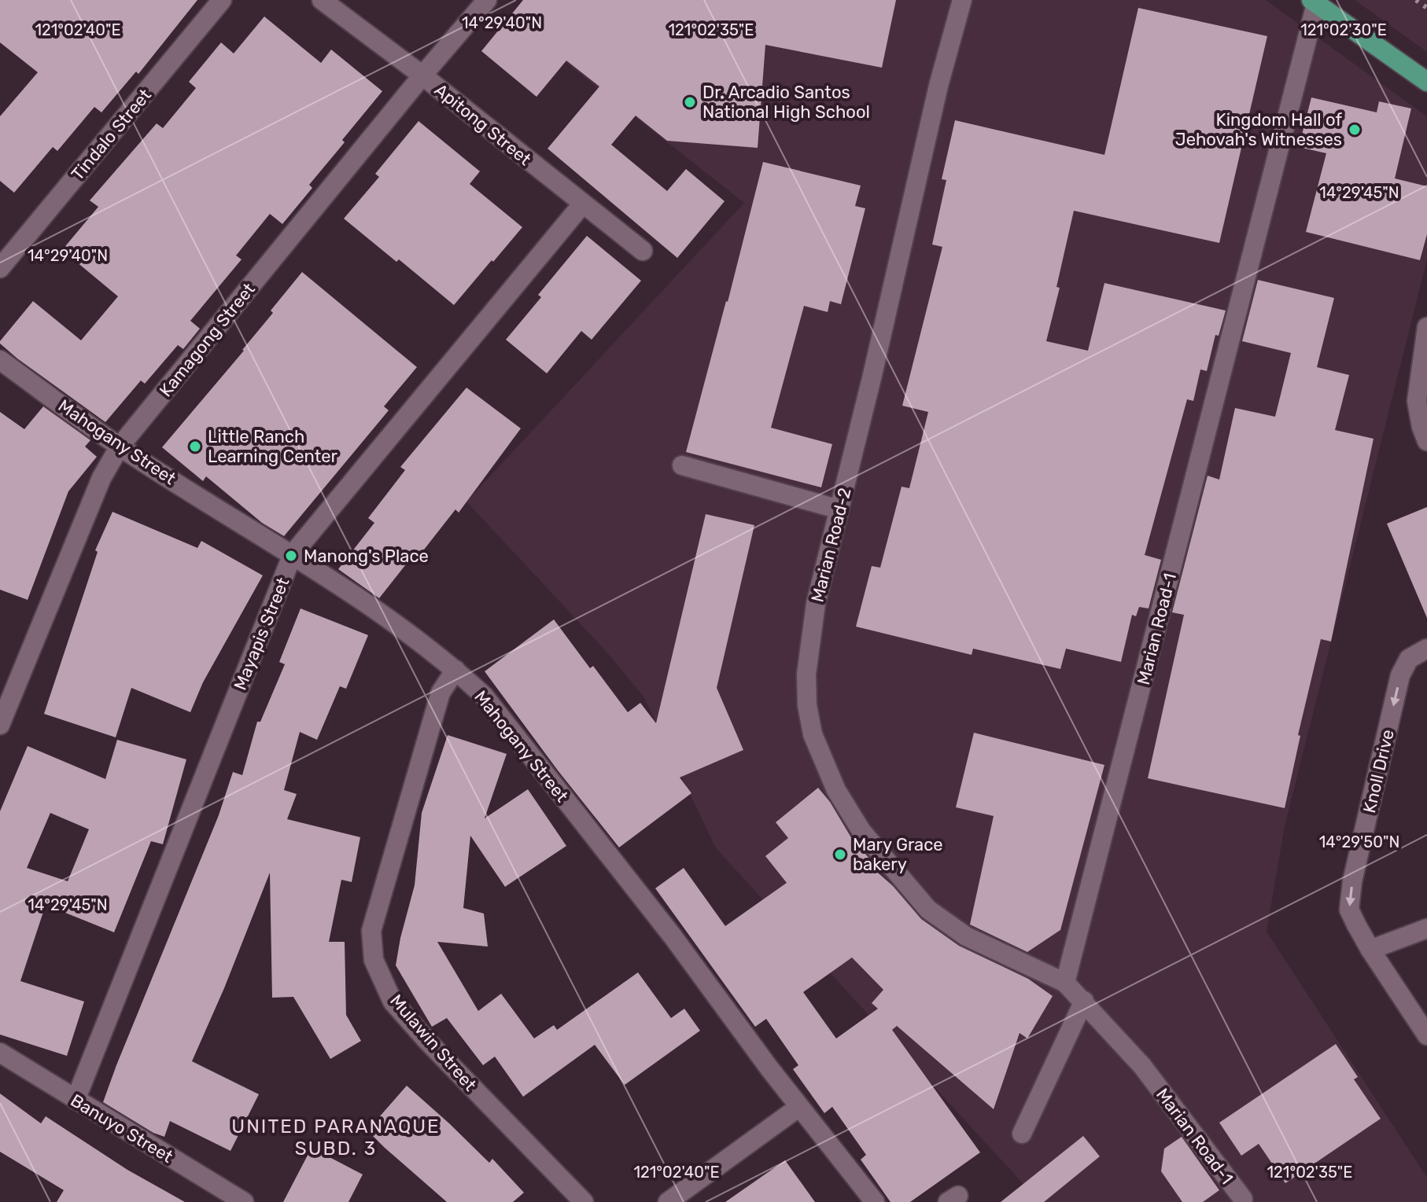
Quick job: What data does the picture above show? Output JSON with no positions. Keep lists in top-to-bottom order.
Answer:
{
  "streets": {
    "street": [
      "Apitong Street",
      "Tindalo Street",
      "Kamagong Street",
      "Mahogany Street",
      "Marian Road-2",
      "Marian Road-1",
      "Mayapis Street",
      "Knoll Drive",
      "Mulawin Street",
      "Banuyo Street"
    ]
  },
  "crossings": [
    ["Apitong Street", "Kamagong Street"],
    ["Apitong Street", "Mayapis Street"],
    ["Kamagong Street", "Mahogany Street"],
    ["Mahogany Street", "Mayapis Street"],
    ["Mahogany Street", "Mulawin Street"],
    ["Marian Road-2", "Marian Road-1"],
    ["Mayapis Street", "Banuyo Street"]
  ],
  "one_way": ["Knoll Drive"],
  "districts": ["UNITED PARANAQUE SUBD. 3"],
  "places": [
    "Dr. Arcadio Santos National High School",
    "Kingdom Hall of Jehovah's Witnesses",
    "Little Ranch Learning Center",
    "Manong's Place",
    "Mary Grace bakery"
  ],
  "coordinates": [
    "14°29'40\"N",
    "121°02'40\"E",
    "121°02'35\"E",
    "121°02'30\"E",
    "14°29'45\"N",
    "14°29'50\"N"
  ]
}
